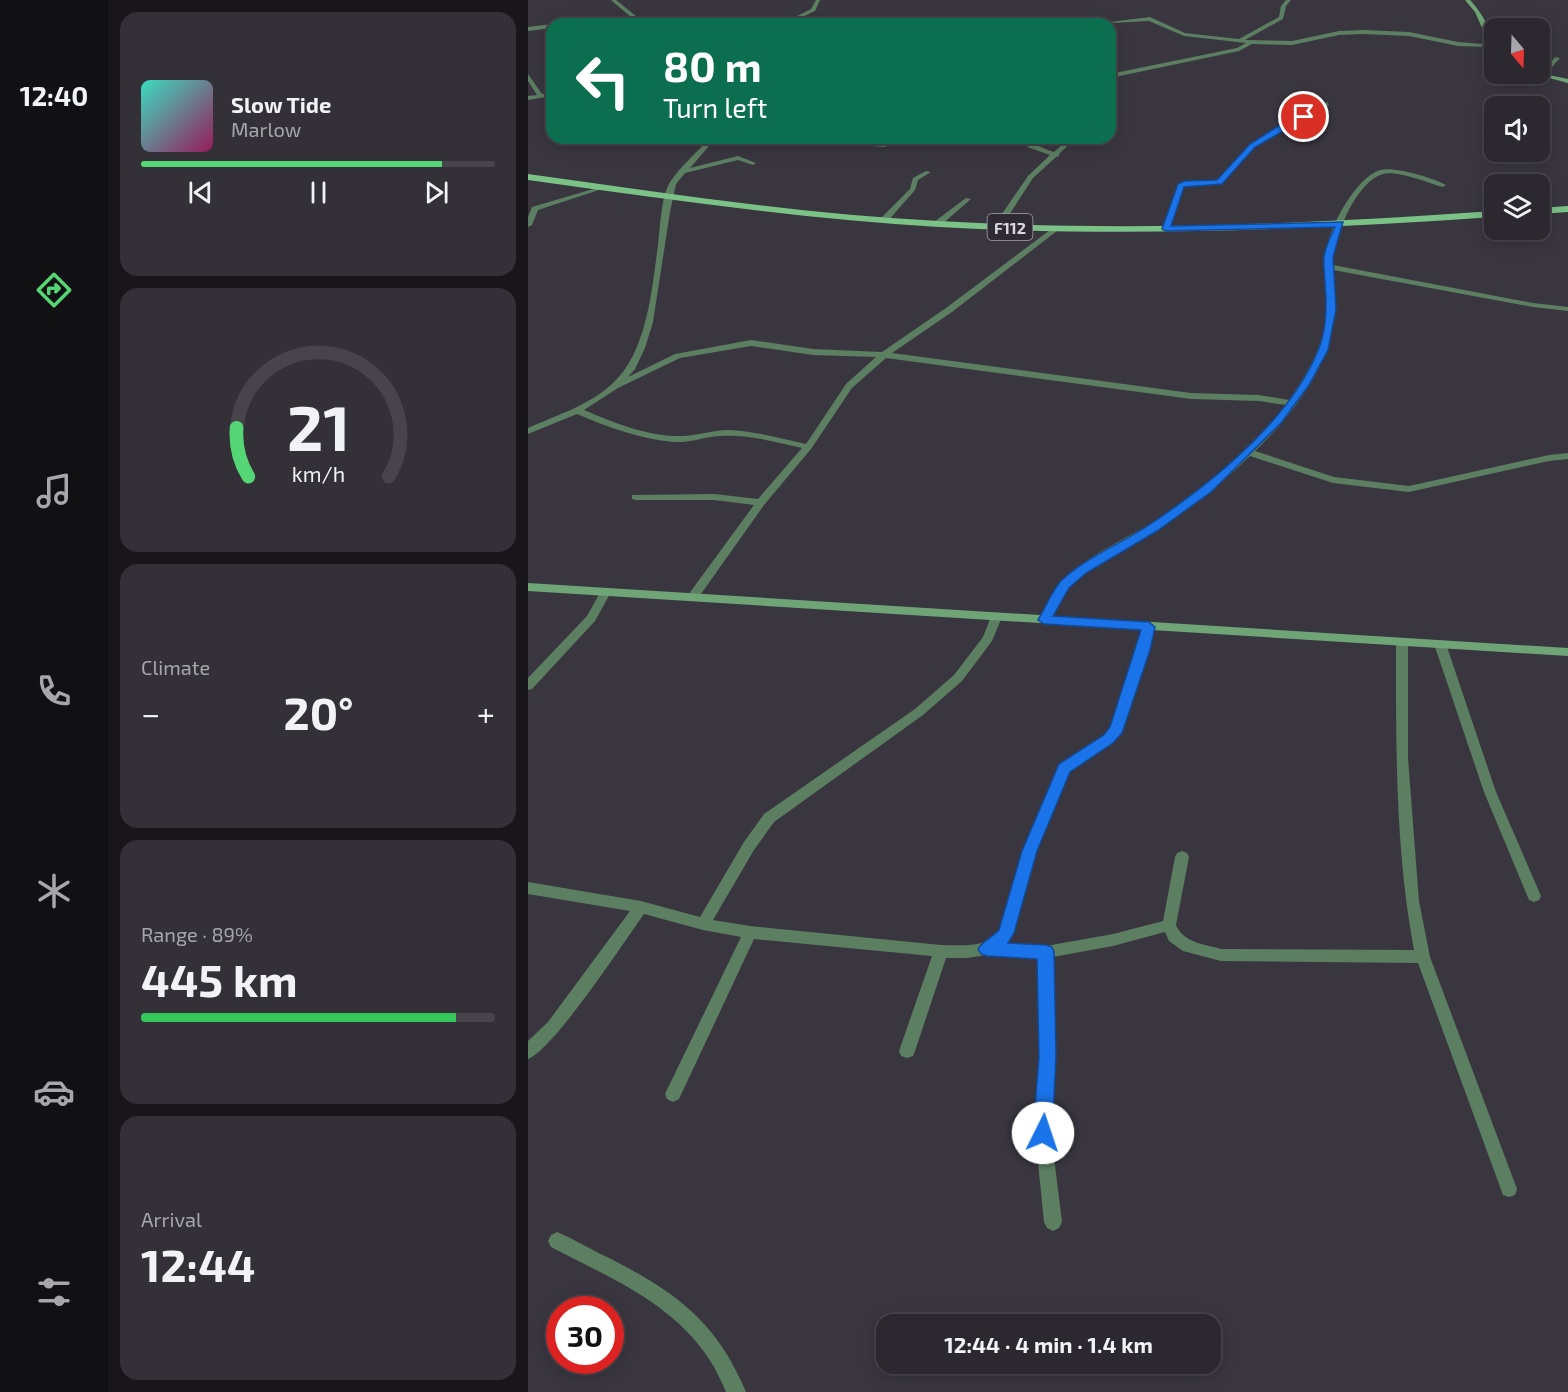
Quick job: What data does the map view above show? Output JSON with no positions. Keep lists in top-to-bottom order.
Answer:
{
  "streets": {
    "main road": ["F112"]
  },
  "north": "bottom",
  "page": {
    "tabs": "12:40",
    "turn": ["80 m", "Turn left"],
    "song": ["Slow Tide", "Marlow"],
    "tile": [
      "Climate",
      ["Range · 89%", "445 km"],
      ["Arrival", "12:44"]
    ],
    "heat": ["−", "20°", "+"],
    "limit": "30",
    "trip": "12:44 · 4 min · 1.4 km",
    "gauge": ["21", "km/h"]
  }
}
